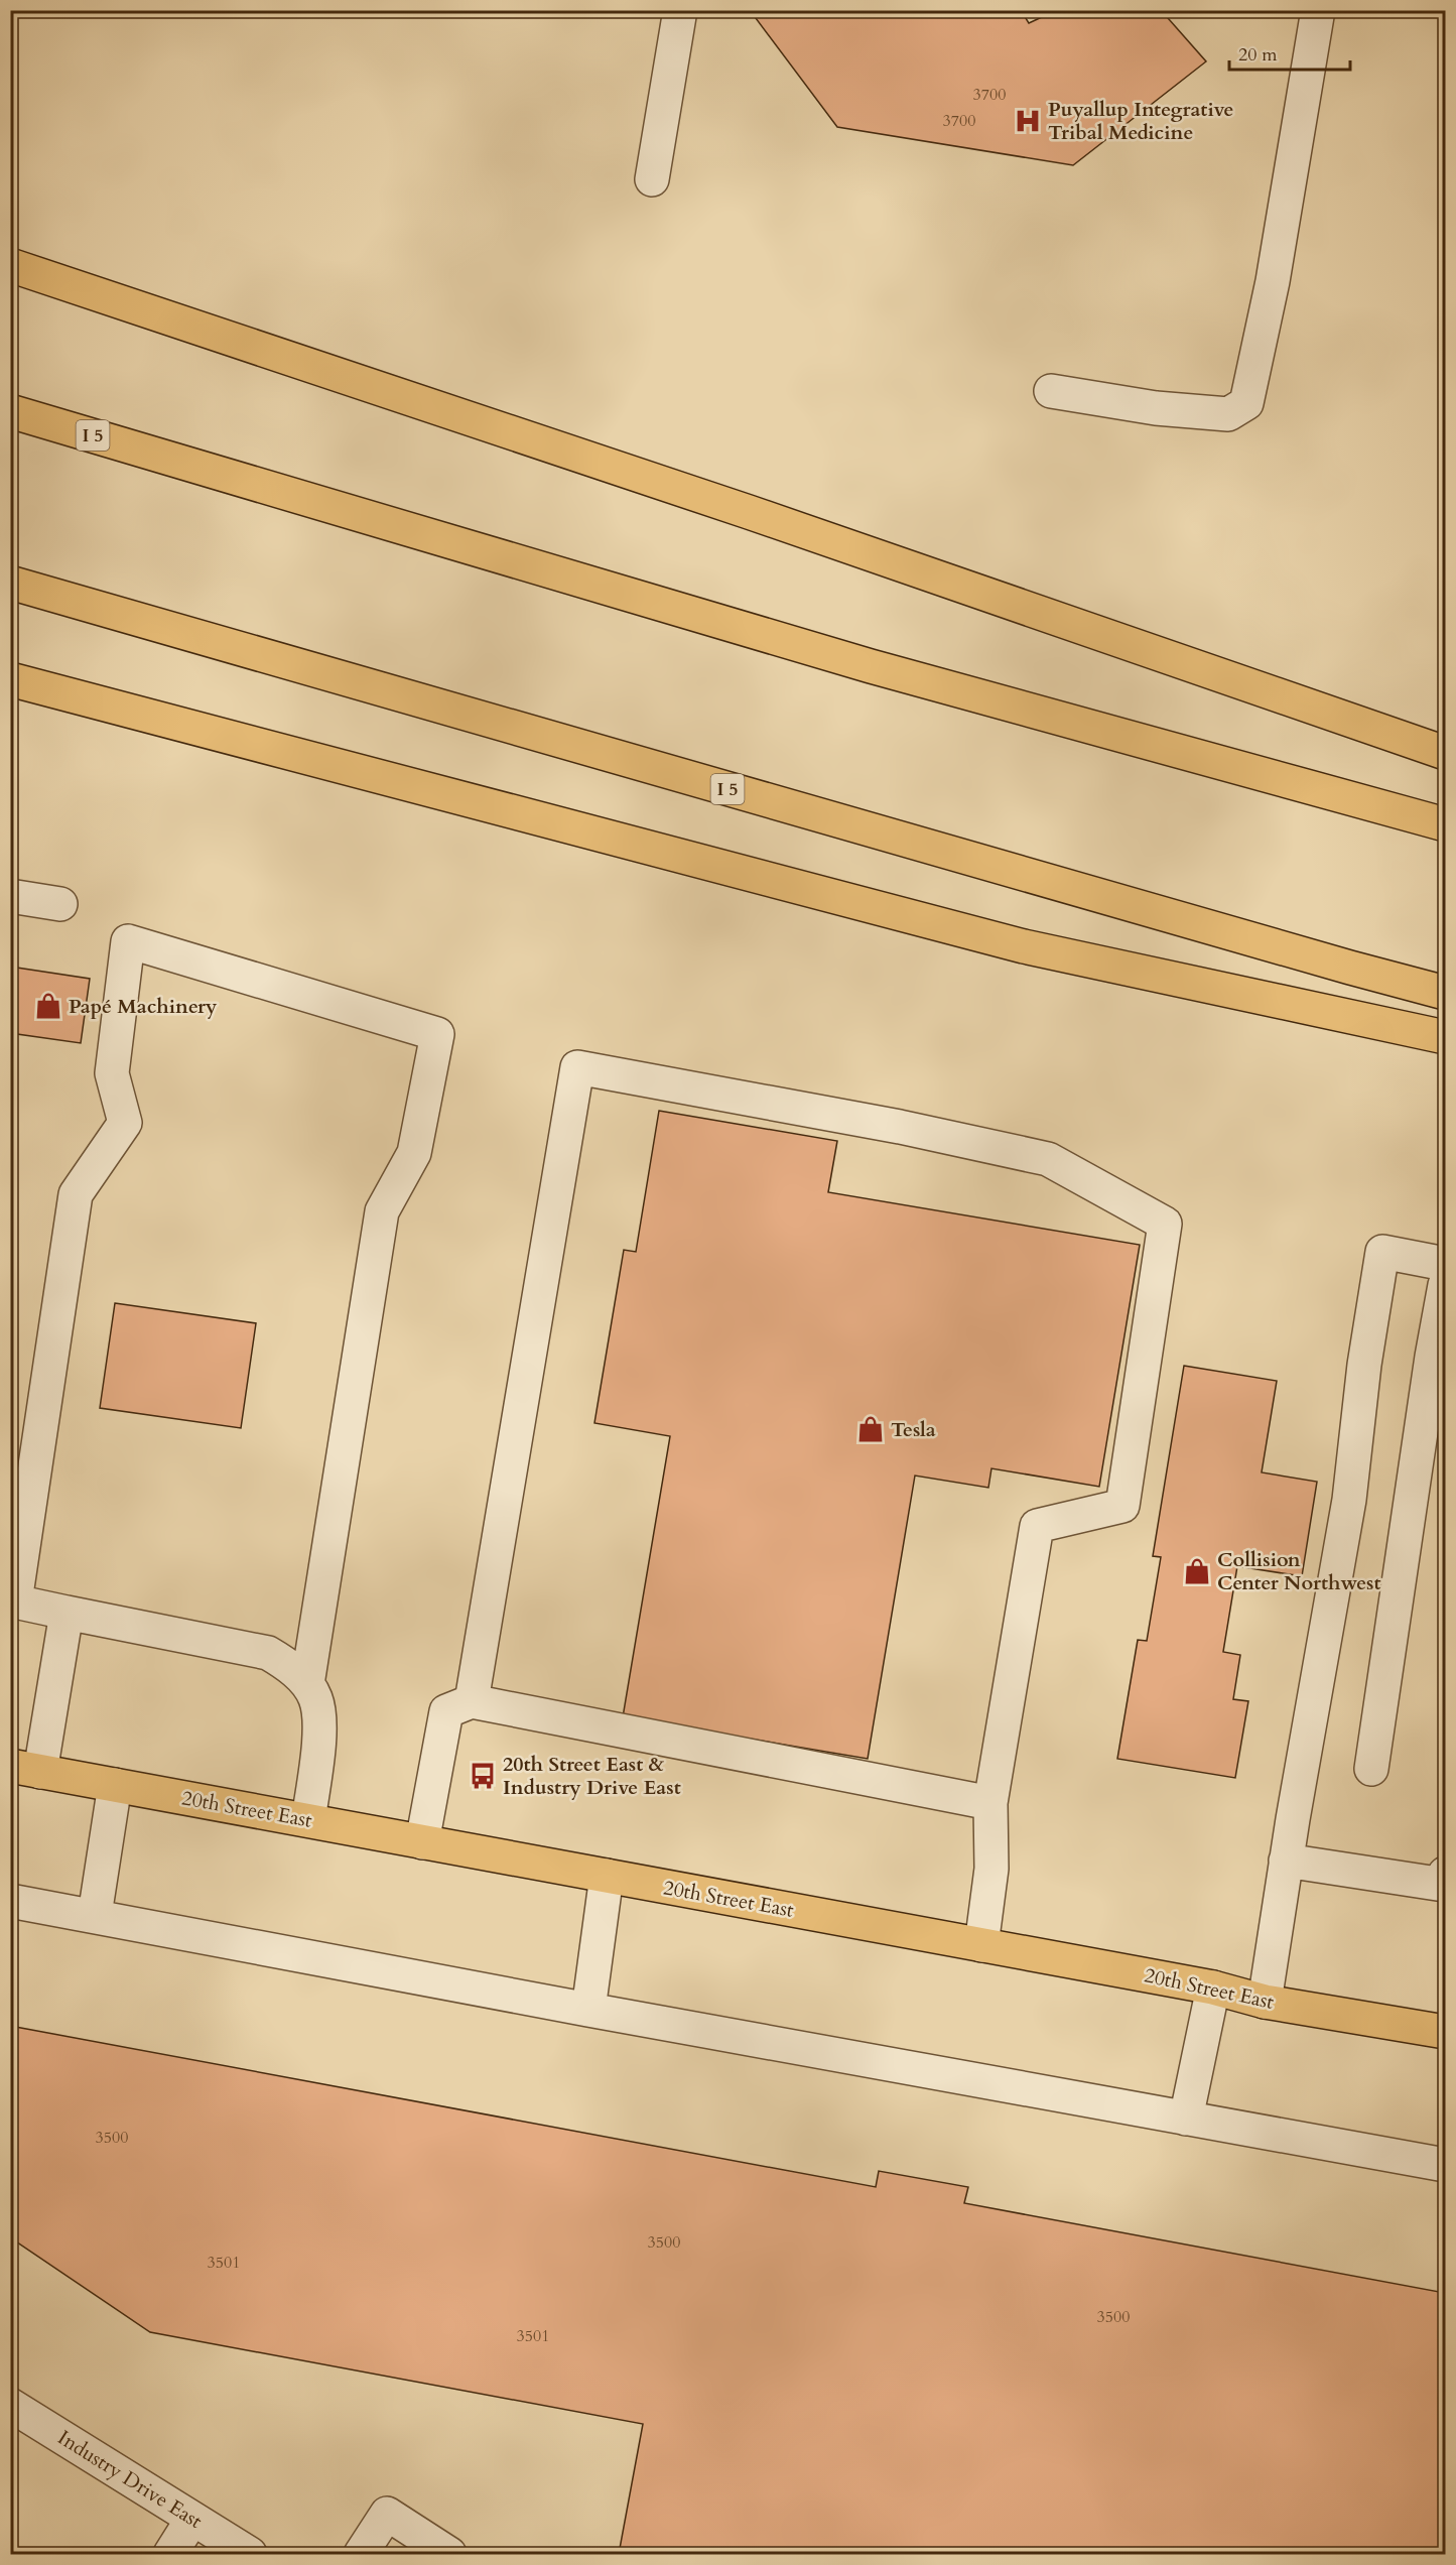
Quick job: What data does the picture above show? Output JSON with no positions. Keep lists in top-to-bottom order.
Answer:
{
  "streets": {
    "main road": ["I 5", "20th Street East"],
    "street": ["Industry Drive East"]
  },
  "places": {
    "hospital": ["Puyallup Integrative Tribal Medicine"],
    "shop": ["Papé Machinery", "Tesla", "Collision Center Northwest"],
    "bus stop": ["20th Street East & Industry Drive East"]
  },
  "house_numbers": [
    "3700",
    "3700",
    "3500",
    "3500",
    "3501",
    "3500",
    "3501"
  ],
  "scale_bar": "20 m"
}
